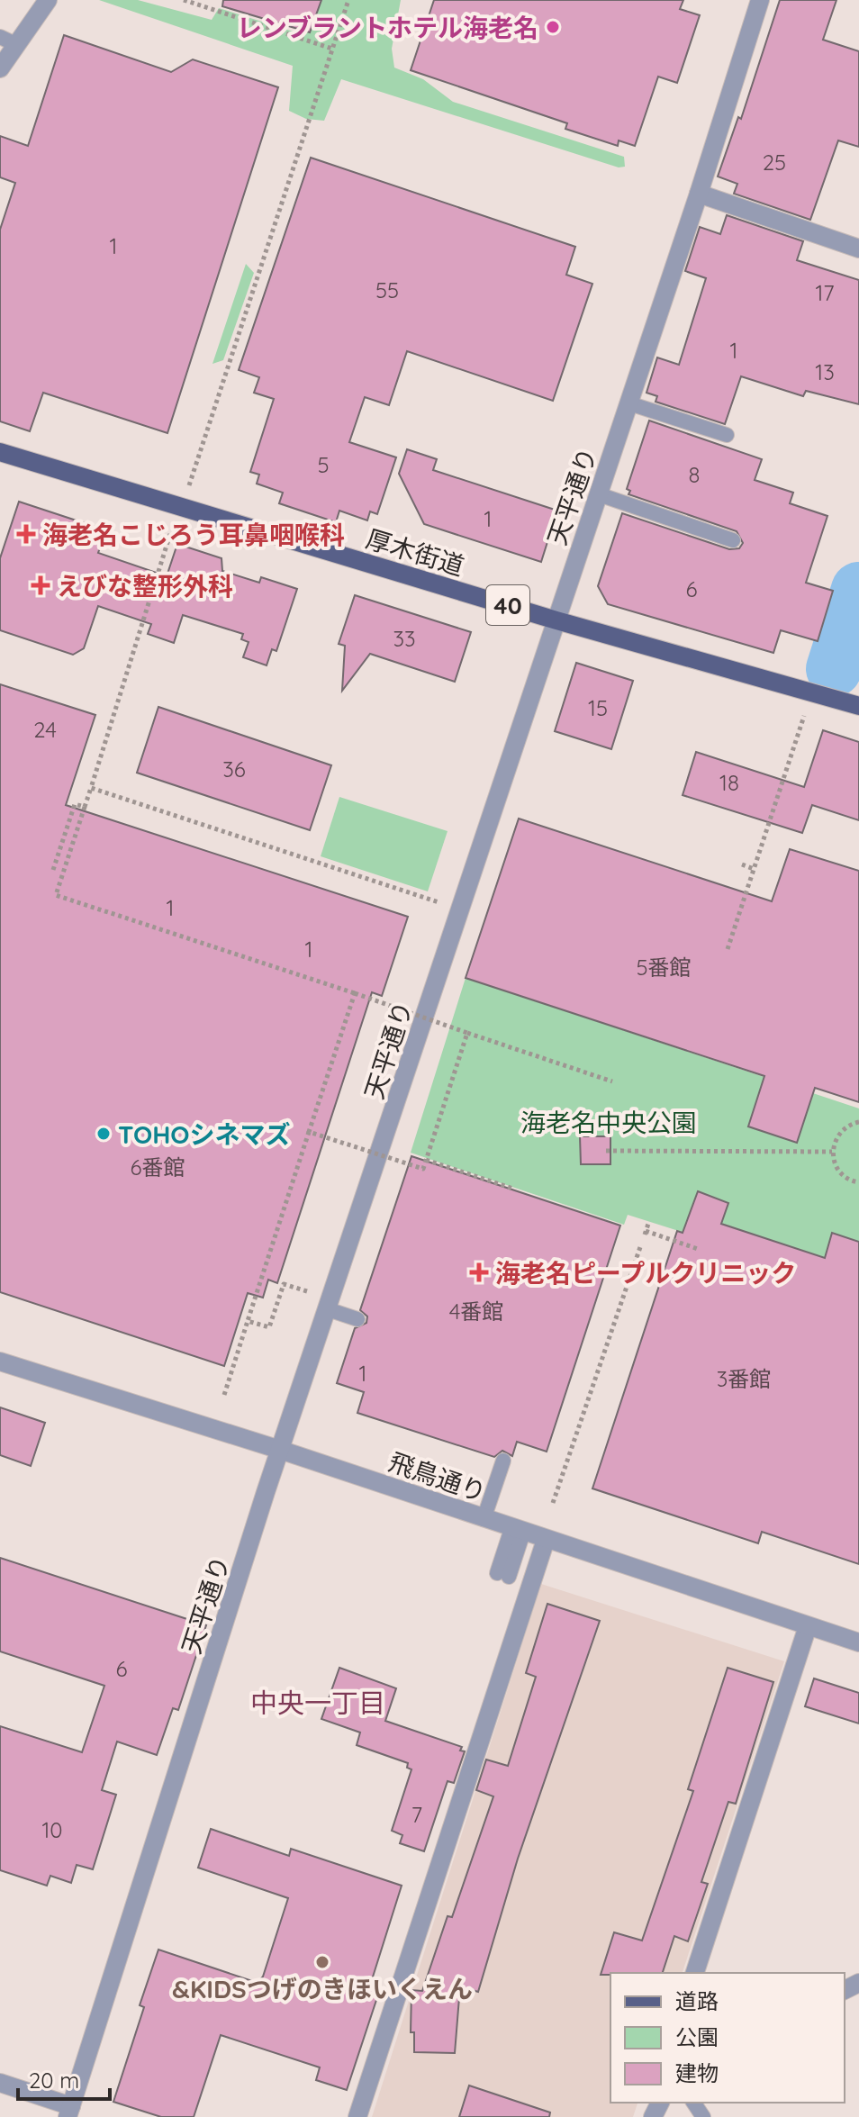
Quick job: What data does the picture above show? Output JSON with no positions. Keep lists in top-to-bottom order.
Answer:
{
  "streets": {
    "main road": ["厚木街道", "40"],
    "street": ["天平通り", "飛鳥通り"]
  },
  "crossings": [
    ["天平通り", "厚木街道"],
    ["天平通り", "飛鳥通り"]
  ],
  "districts": ["中央一丁目"],
  "parks": ["海老名中央公園"],
  "places": {
    "other": ["レンブラントホテル海老名", "TOHOシネマズ", "&KIDSつげのきほいくえん"],
    "health": ["海老名こじろう耳鼻咽喉科", "えびな整形外科", "海老名ピープルクリニック"]
  },
  "house_numbers": [
    "25",
    "1",
    "55",
    "17",
    "1",
    "13",
    "5",
    "8",
    "1",
    "6",
    "33",
    "15",
    "24",
    "36",
    "18",
    "1",
    "1",
    "5番館",
    "6番館",
    "4番館",
    "1",
    "3番館",
    "6",
    "7",
    "10"
  ],
  "legend": ["道路", "公園", "建物"],
  "scale_bar": "20 m"
}
